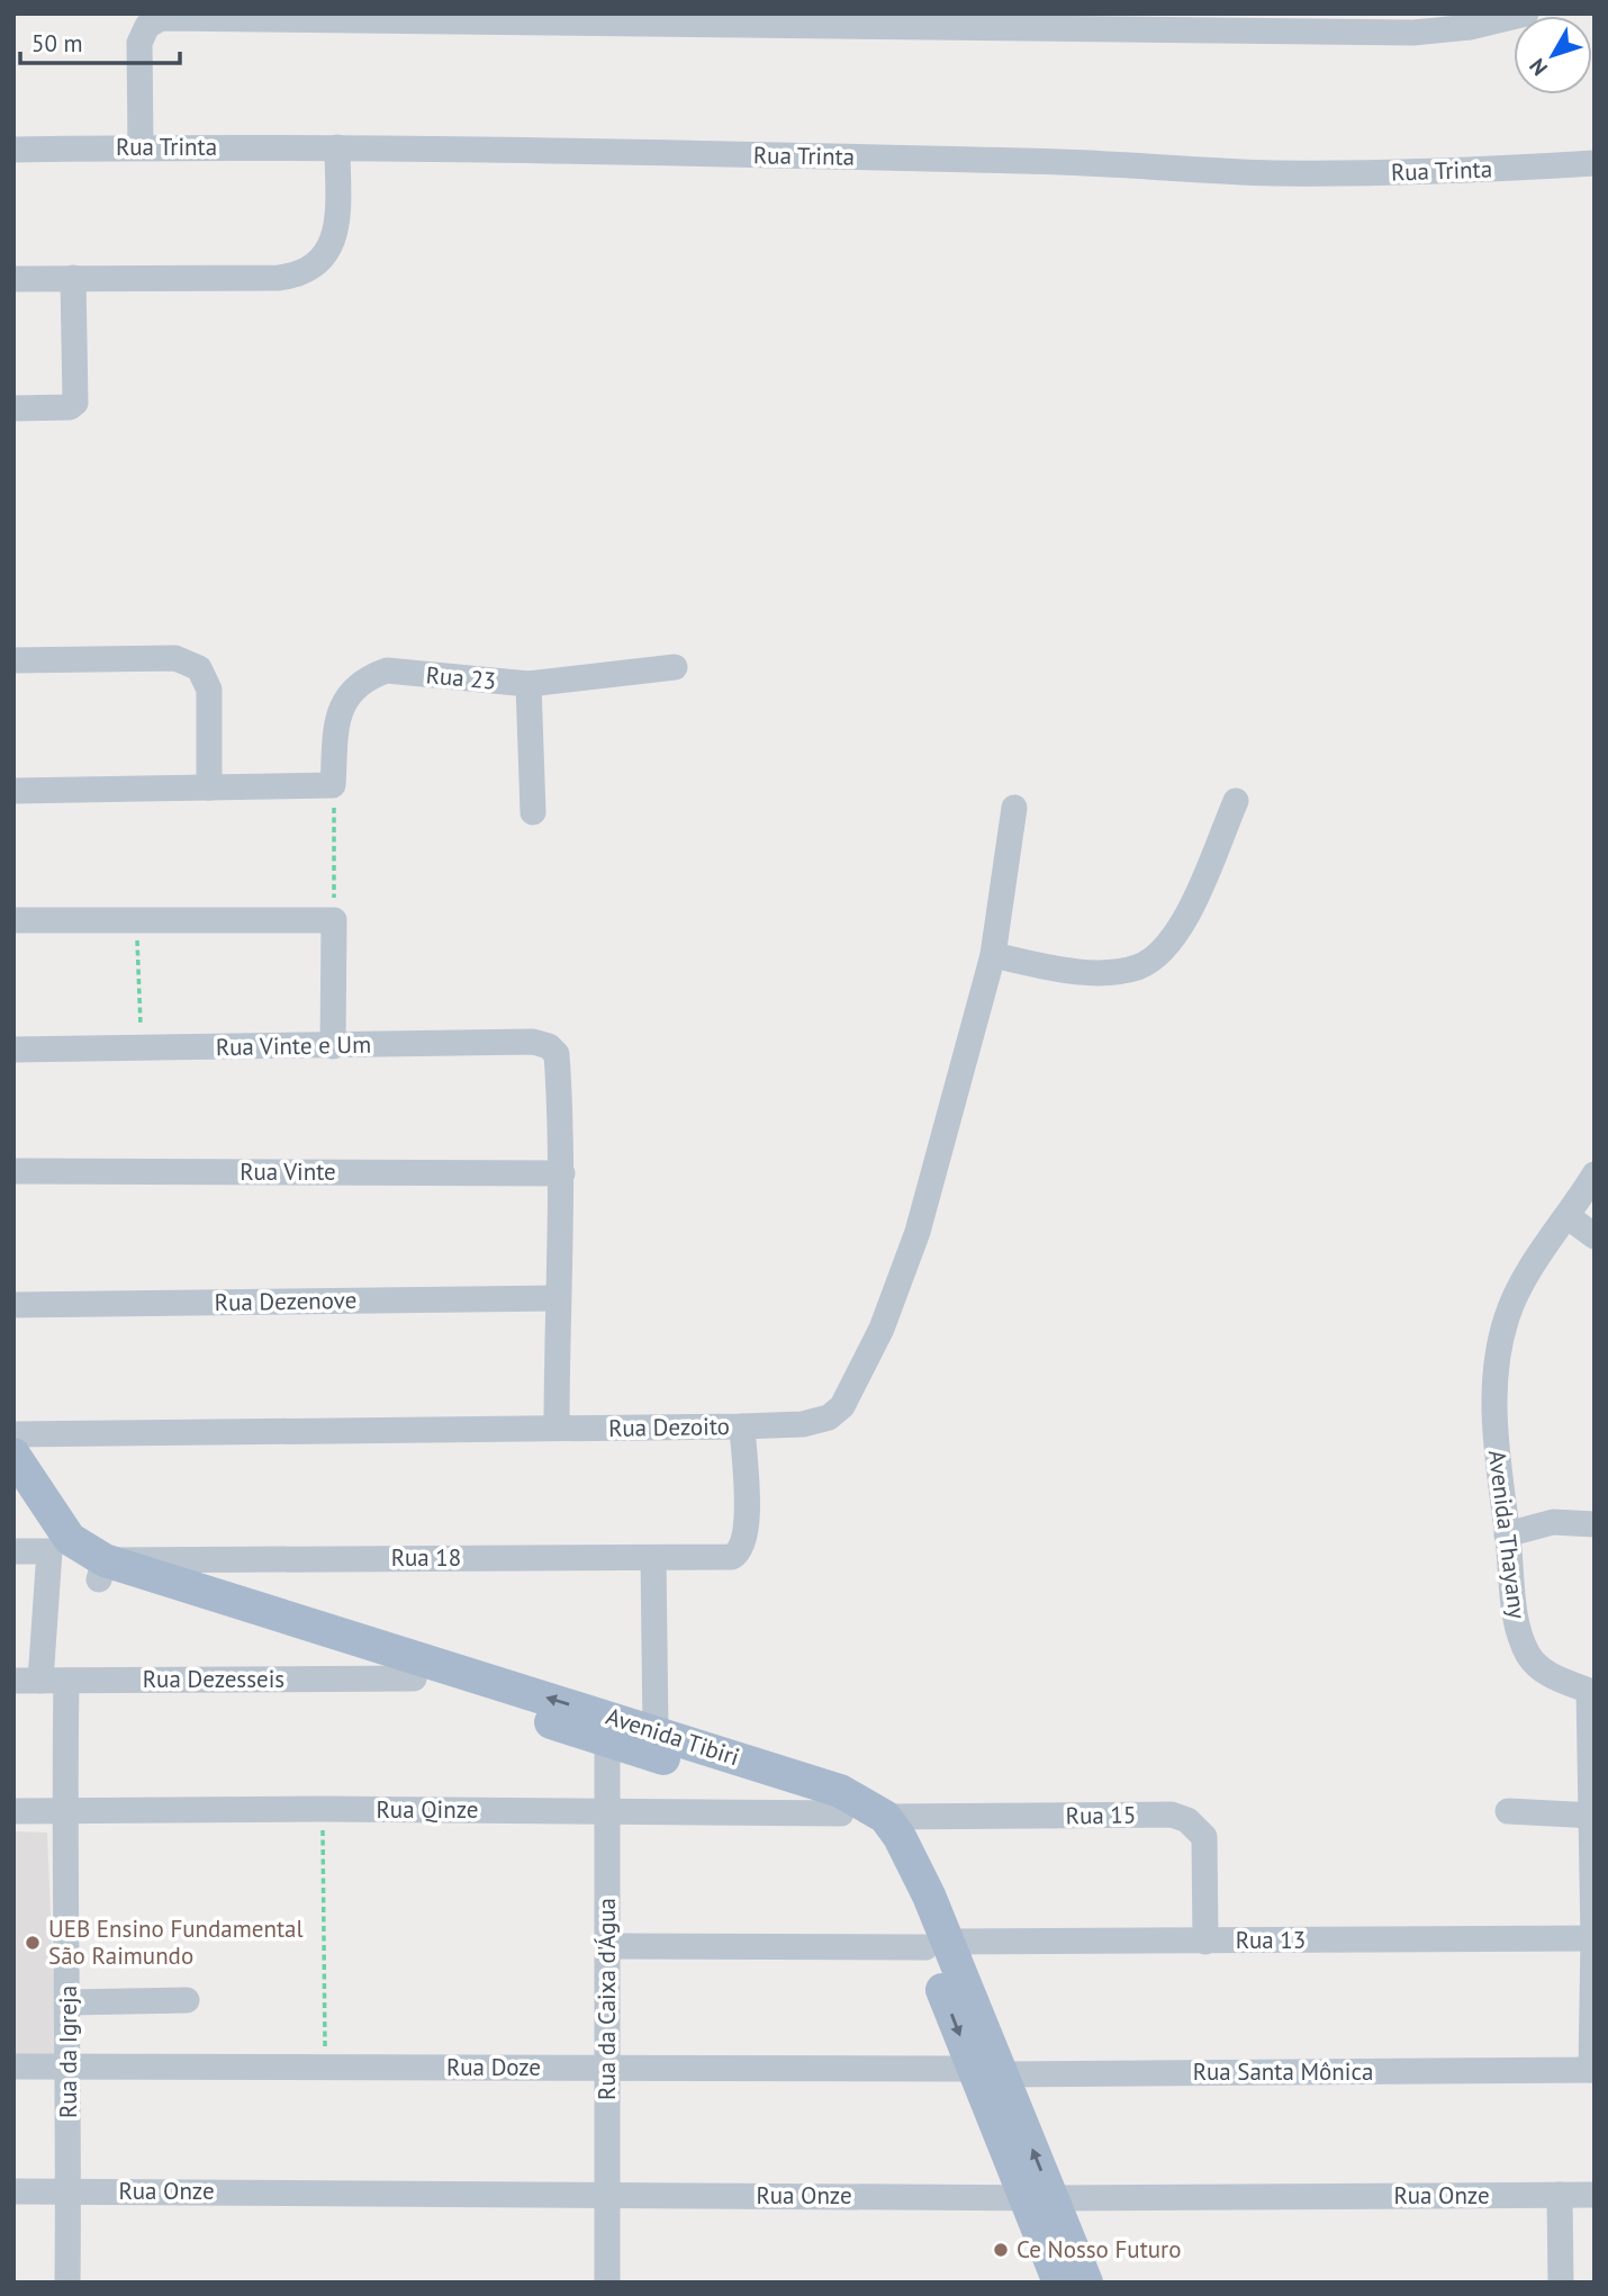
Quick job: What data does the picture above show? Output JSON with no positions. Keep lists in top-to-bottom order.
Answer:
{
  "streets": {
    "main road": ["Avenida Tibiri"],
    "street": [
      "Rua Trinta",
      "Rua 23",
      "Rua Vinte e Um",
      "Rua Vinte",
      "Rua Dezenove",
      "Rua Dezoito",
      "Avenida Thayany",
      "Rua 18",
      "Rua Dezesseis",
      "Rua Qinze",
      "Rua 15",
      "Rua 13",
      "Rua da Caixa d'Água",
      "Rua da Igreja",
      "Rua Doze",
      "Rua Santa Mônica",
      "Rua Onze"
    ]
  },
  "crossings": [
    ["Rua Vinte e Um", "Rua Vinte"],
    ["Rua Dezoito", "Rua 18"],
    ["Avenida Thayany", "Rua 13"],
    ["Avenida Thayany", "Rua Santa Mônica"],
    ["Rua 18", "Avenida Tibiri"],
    ["Rua Dezesseis", "Avenida Tibiri"],
    ["Rua Dezesseis", "Rua da Igreja"],
    ["Avenida Tibiri", "Rua Qinze"],
    ["Avenida Tibiri", "Rua 15"],
    ["Avenida Tibiri", "Rua 13"],
    ["Avenida Tibiri", "Rua da Caixa d'Água"],
    ["Avenida Tibiri", "Rua Doze"],
    ["Avenida Tibiri", "Rua Santa Mônica"],
    ["Avenida Tibiri", "Rua Onze"],
    ["Rua Qinze", "Rua da Caixa d'Água"],
    ["Rua Qinze", "Rua da Igreja"],
    ["Rua 15", "Rua 13"],
    ["Rua 13", "Rua da Caixa d'Água"],
    ["Rua da Caixa d'Água", "Rua Doze"],
    ["Rua da Caixa d'Água", "Rua Onze"],
    ["Rua da Igreja", "Rua Doze"],
    ["Rua da Igreja", "Rua Onze"],
    ["Rua Doze", "Rua Santa Mônica"]
  ],
  "places": ["UEB Ensino Fundamental São Raimundo", "Ce Nosso Futuro"],
  "scale_bar": "50 m",
  "north": "bottom left"
}
